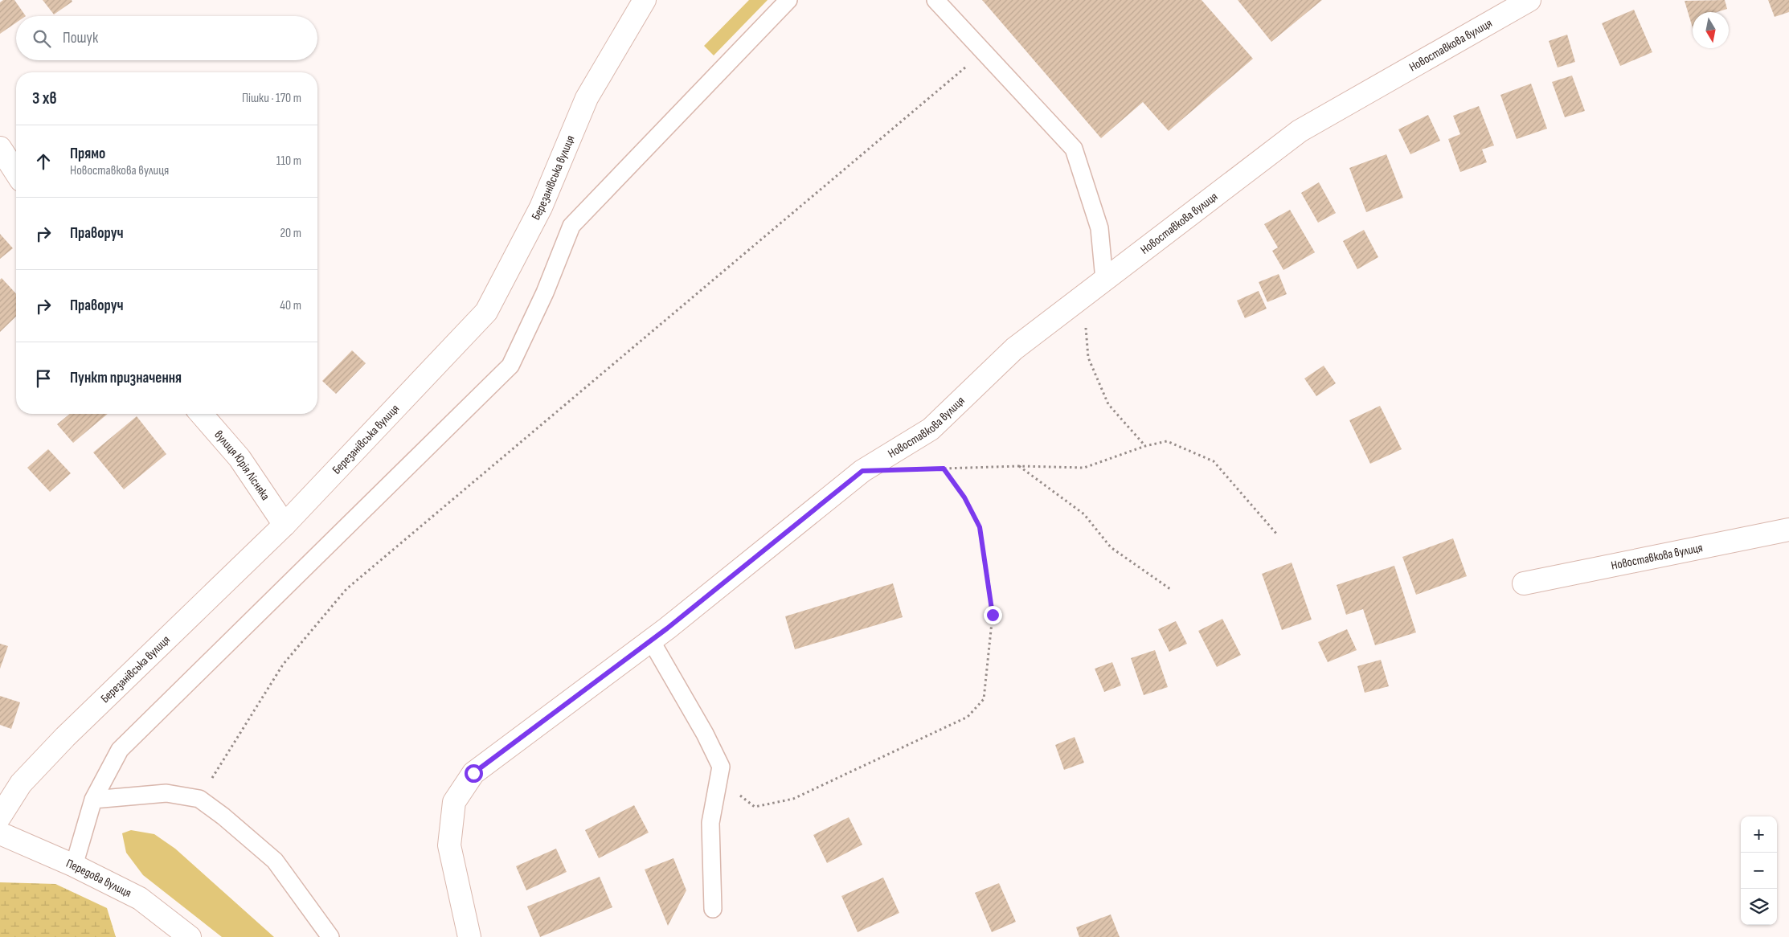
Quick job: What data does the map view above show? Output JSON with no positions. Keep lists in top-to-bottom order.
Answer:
{
  "streets": {
    "street": [
      "Новоставкова вулиця",
      "Березанівська вулиця",
      "вулиця Юрія Лісняка",
      "Передова вулиця"
    ]
  },
  "crossings": [
    ["Березанівська вулиця", "вулиця Юрія Лісняка"]
  ],
  "north": "bottom",
  "page": {
    "search": "Пошук",
    "heading": ["3 хв", "Пішки · 170 m"],
    "list": [
      ["Прямо", "Новоставкова вулиця", "110 m"],
      ["Праворуч", "20 m"],
      ["Праворуч", "40 m"],
      "Пункт призначення"
    ],
    "map_buttons": ["+", "−"]
  }
}
